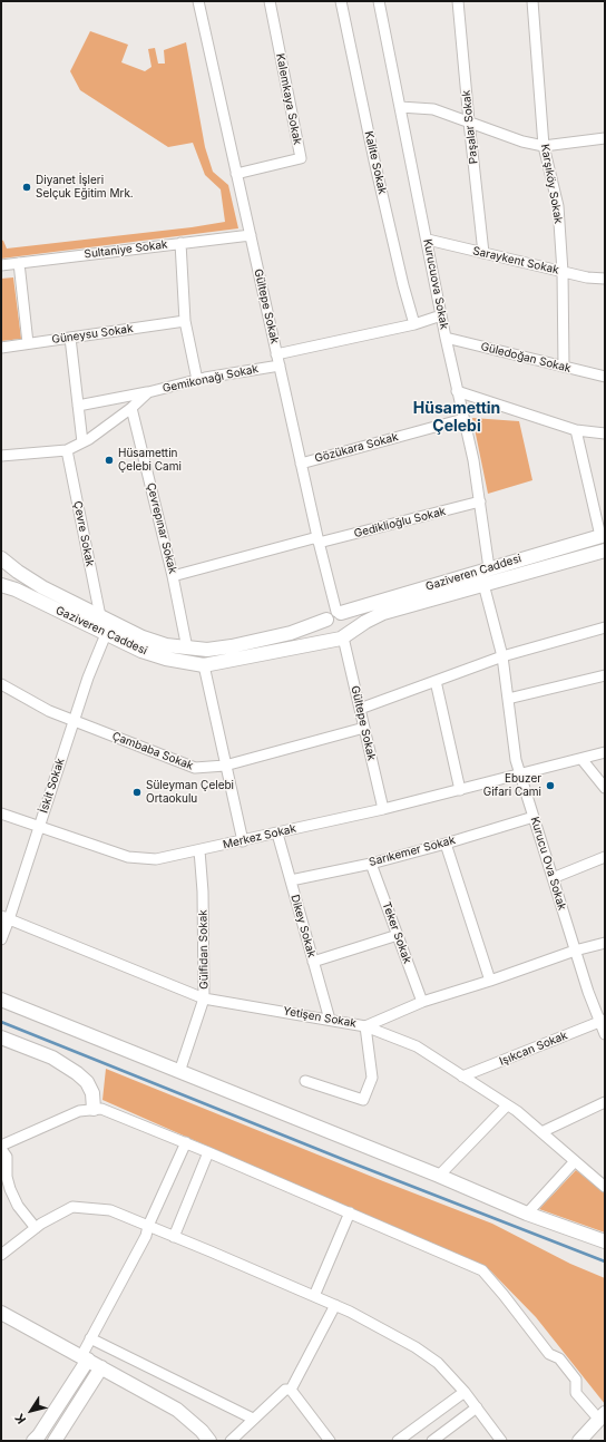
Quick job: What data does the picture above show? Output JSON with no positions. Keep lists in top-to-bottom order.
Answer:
{
  "streets": {
    "main road": ["Gaziveren Caddesi"],
    "street": [
      "Kalemkaya Sokak",
      "Paşalar Sokak",
      "Kalite Sokak",
      "Karşıköy Sokak",
      "Sultaniye Sokak",
      "Saraykent Sokak",
      "Kurucuova Sokak",
      "Gültepe Sokak",
      "Güneysu Sokak",
      "Güledoğan Sokak",
      "Gemikonağı Sokak",
      "Gözükara Sokak",
      "Gediklioğlu Sokak",
      "Çevrepınar Sokak",
      "Çevre Sokak",
      "Çambaba Sokak",
      "İskit Sokak",
      "Merkez Sokak",
      "Sarıkemer Sokak",
      "Kurucu Ova Sokak",
      "Dikey Sokak",
      "Teker Sokak",
      "Gülfidan Sokak",
      "Yetişen Sokak",
      "Işıkcan Sokak"
    ]
  },
  "crossings": [
    ["Kalemkaya Sokak", "Gültepe Sokak"],
    ["Paşalar Sokak", "Saraykent Sokak"],
    ["Karşıköy Sokak", "Saraykent Sokak"],
    ["Karşıköy Sokak", "Güledoğan Sokak"],
    ["Sultaniye Sokak", "Gültepe Sokak"],
    ["Saraykent Sokak", "Kurucuova Sokak"],
    ["Kurucuova Sokak", "Güledoğan Sokak"],
    ["Kurucuova Sokak", "Gözükara Sokak"],
    ["Kurucuova Sokak", "Gediklioğlu Sokak"],
    ["Kurucuova Sokak", "Gaziveren Caddesi"],
    ["Gültepe Sokak", "Gemikonağı Sokak"],
    ["Gültepe Sokak", "Gözükara Sokak"],
    ["Gültepe Sokak", "Gediklioğlu Sokak"],
    ["Gültepe Sokak", "Gaziveren Caddesi"],
    ["Gültepe Sokak", "Çambaba Sokak"],
    ["Gültepe Sokak", "Merkez Sokak"],
    ["Gemikonağı Sokak", "Çevrepınar Sokak"],
    ["Gemikonağı Sokak", "Çevre Sokak"],
    ["Gediklioğlu Sokak", "Çevrepınar Sokak"],
    ["Çevrepınar Sokak", "Gaziveren Caddesi"],
    ["Çevre Sokak", "Gaziveren Caddesi"],
    ["Gaziveren Caddesi", "İskit Sokak"],
    ["Gaziveren Caddesi", "Kurucu Ova Sokak"],
    ["Çambaba Sokak", "İskit Sokak"],
    ["İskit Sokak", "Merkez Sokak"],
    ["İskit Sokak", "Yetişen Sokak"],
    ["Merkez Sokak", "Kurucu Ova Sokak"],
    ["Merkez Sokak", "Dikey Sokak"],
    ["Merkez Sokak", "Gülfidan Sokak"],
    ["Sarıkemer Sokak", "Kurucu Ova Sokak"],
    ["Sarıkemer Sokak", "Dikey Sokak"],
    ["Sarıkemer Sokak", "Teker Sokak"],
    ["Kurucu Ova Sokak", "Işıkcan Sokak"],
    ["Dikey Sokak", "Yetişen Sokak"],
    ["Gülfidan Sokak", "Yetişen Sokak"],
    ["Yetişen Sokak", "Işıkcan Sokak"]
  ],
  "districts": ["Hüsamettin Çelebi"],
  "places": [
    "Diyanet İşleri Selçuk Eğitim Mrk.",
    "Hüsamettin Çelebi Cami",
    "Ebuzer Gifari Cami",
    "Süleyman Çelebi Ortaokulu"
  ],
  "north": "bottom left"
}
